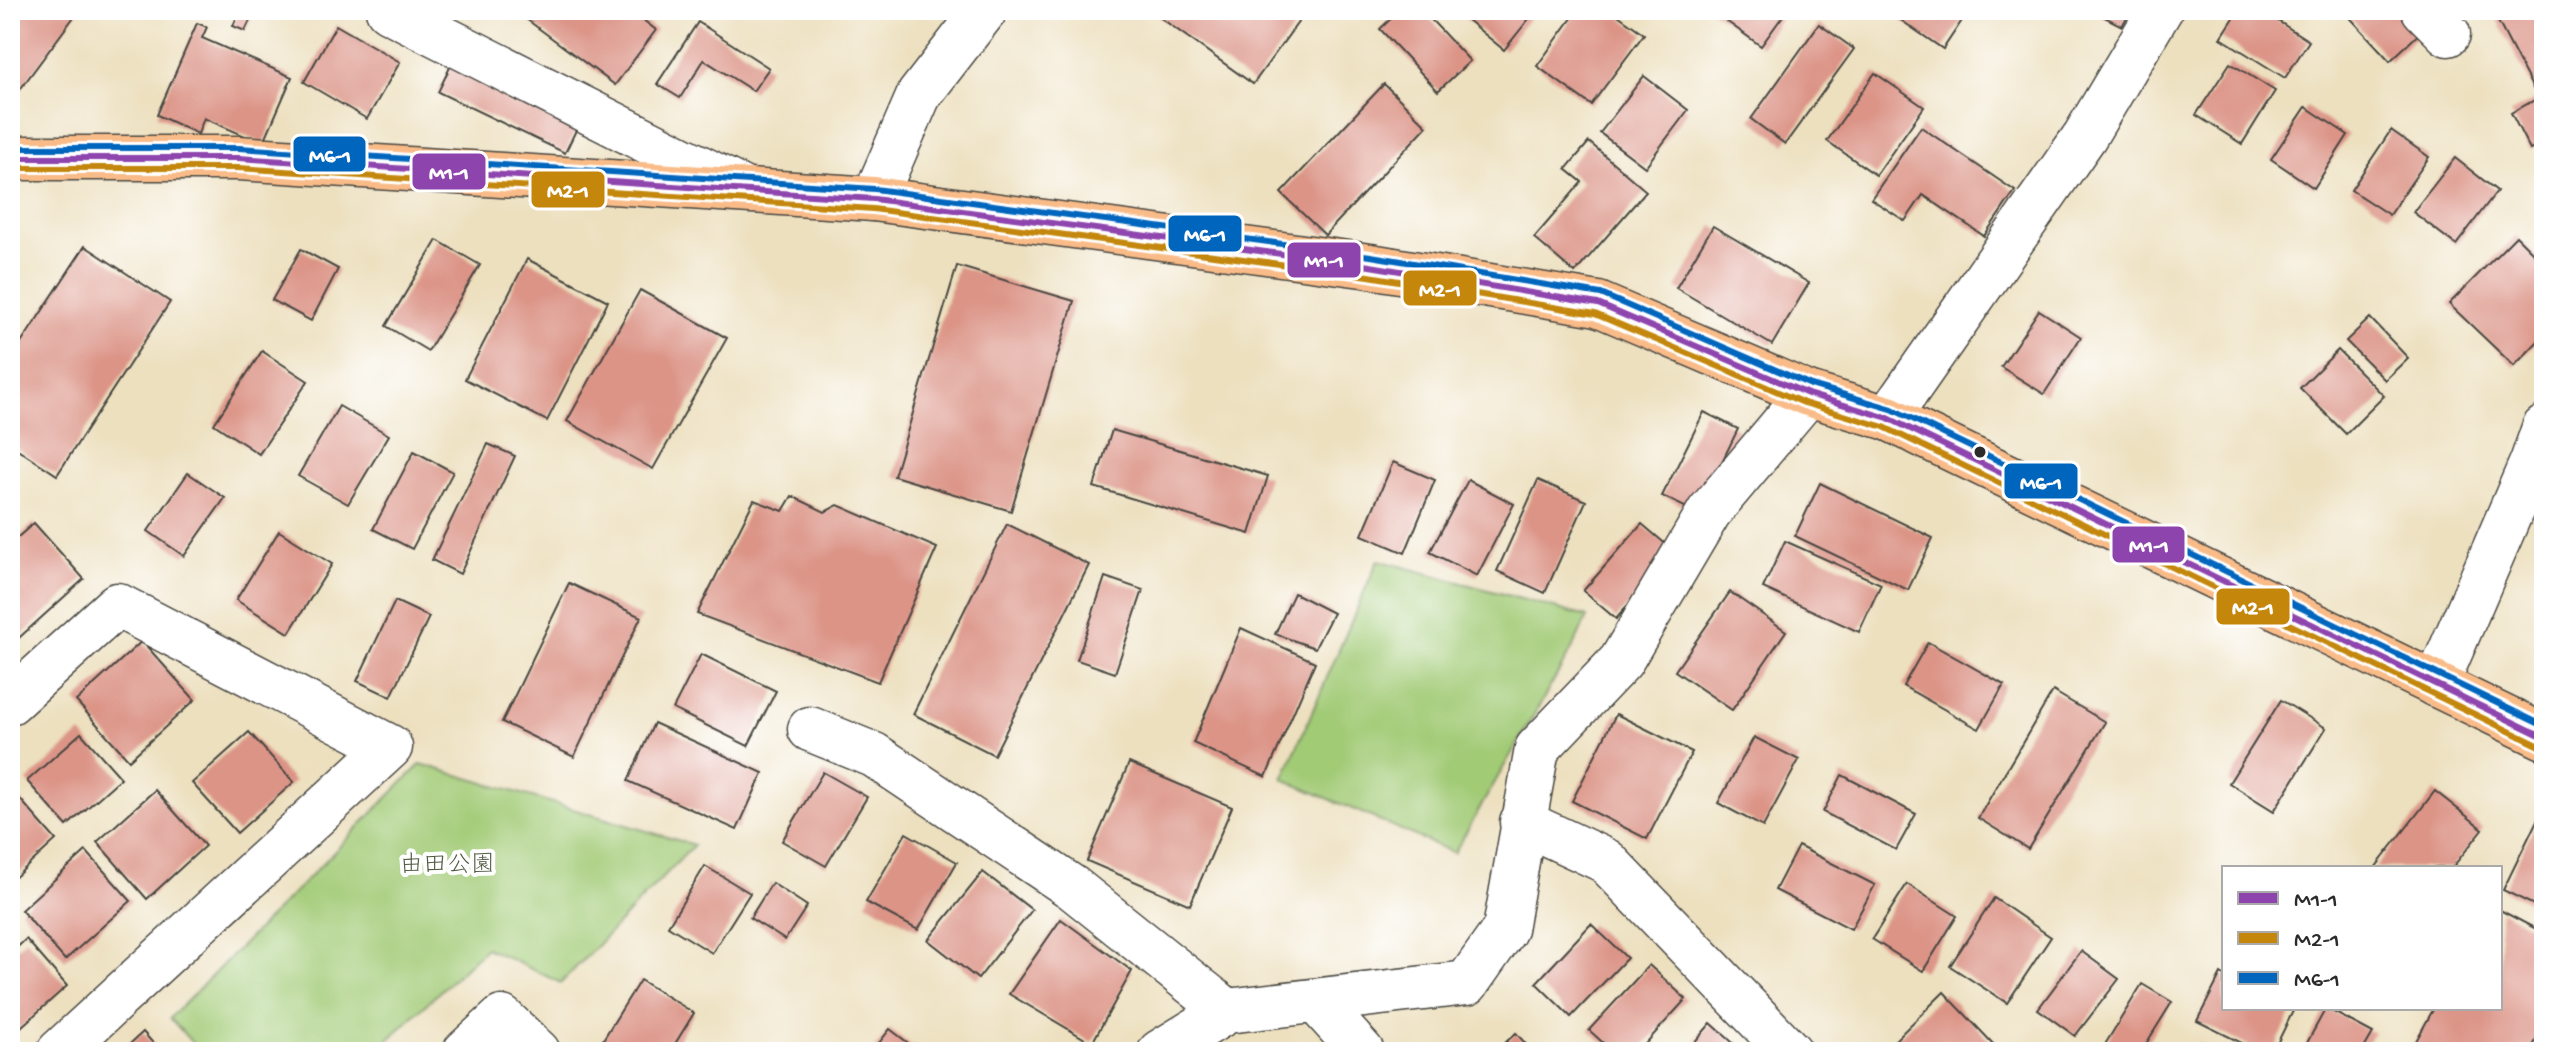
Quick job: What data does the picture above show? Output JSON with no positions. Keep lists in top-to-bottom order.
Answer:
{
  "parks": ["由田公園"],
  "lines": ["transit line M6-1", "transit line M1-1", "transit line M2-1"],
  "legend": ["M1-1", "M2-1", "M6-1"]
}
